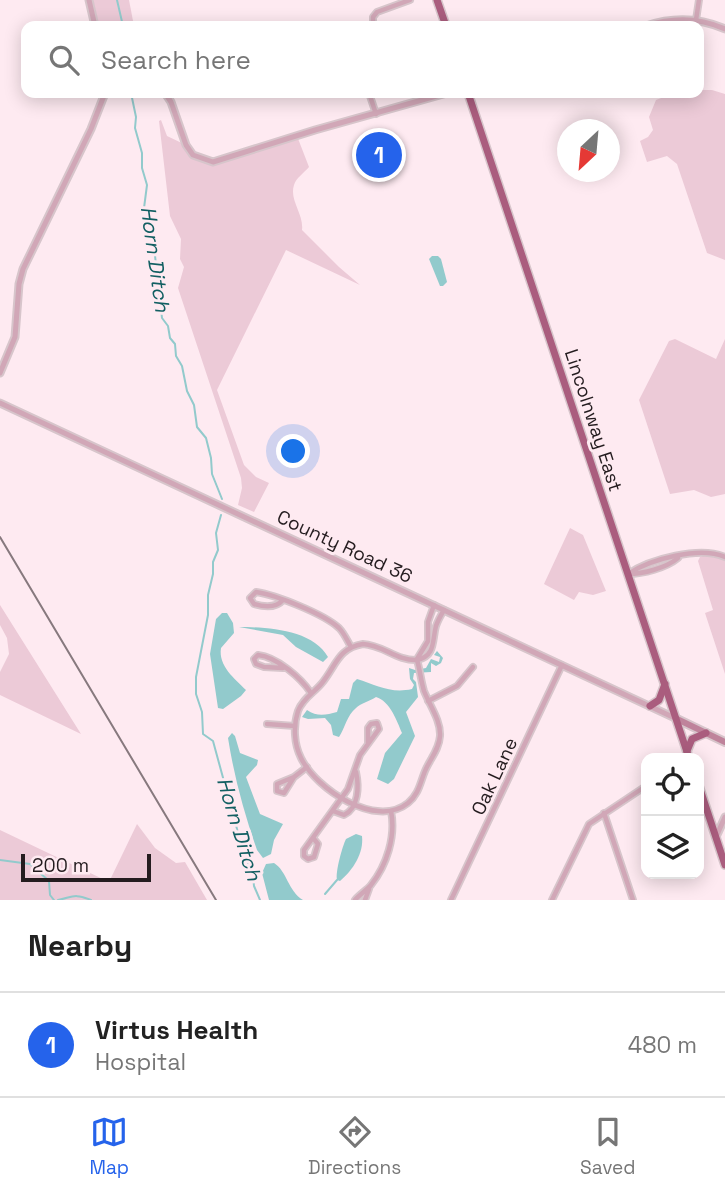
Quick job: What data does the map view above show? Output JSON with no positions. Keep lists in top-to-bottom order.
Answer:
{
  "streets": {
    "highway": ["Lincolnway East"],
    "street": ["County Road 36", "Oak Lane"]
  },
  "crossings": [
    ["Lincolnway East", "County Road 36"],
    ["County Road 36", "Oak Lane"]
  ],
  "water": ["Horn Ditch"],
  "scale_bar": "200 m",
  "north": "bottom left",
  "page": {
    "search": "Search here",
    "pins": "1",
    "scale": "200 m",
    "heading": "Nearby",
    "list": [
      {
        "mark": "1",
        "name": "Virtus Health",
        "note": "Hospital",
        "value": "480 m"
      }
    ],
    "nav": ["Map", "Directions", "Saved"]
  }
}
